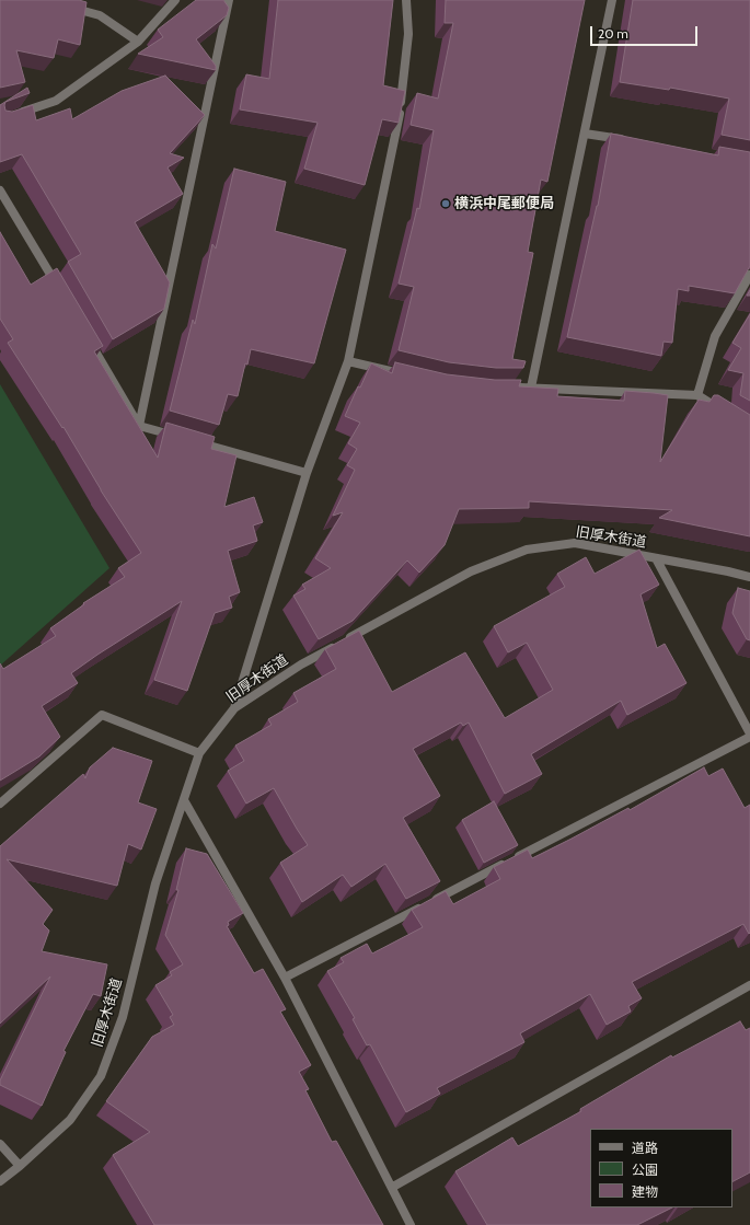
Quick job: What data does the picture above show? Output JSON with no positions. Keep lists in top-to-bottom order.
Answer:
{
  "streets": {
    "street": ["旧厚木街道"]
  },
  "places": ["横浜中尾郵便局"],
  "legend": ["道路", "公園", "建物"],
  "scale_bar": "20 m"
}
